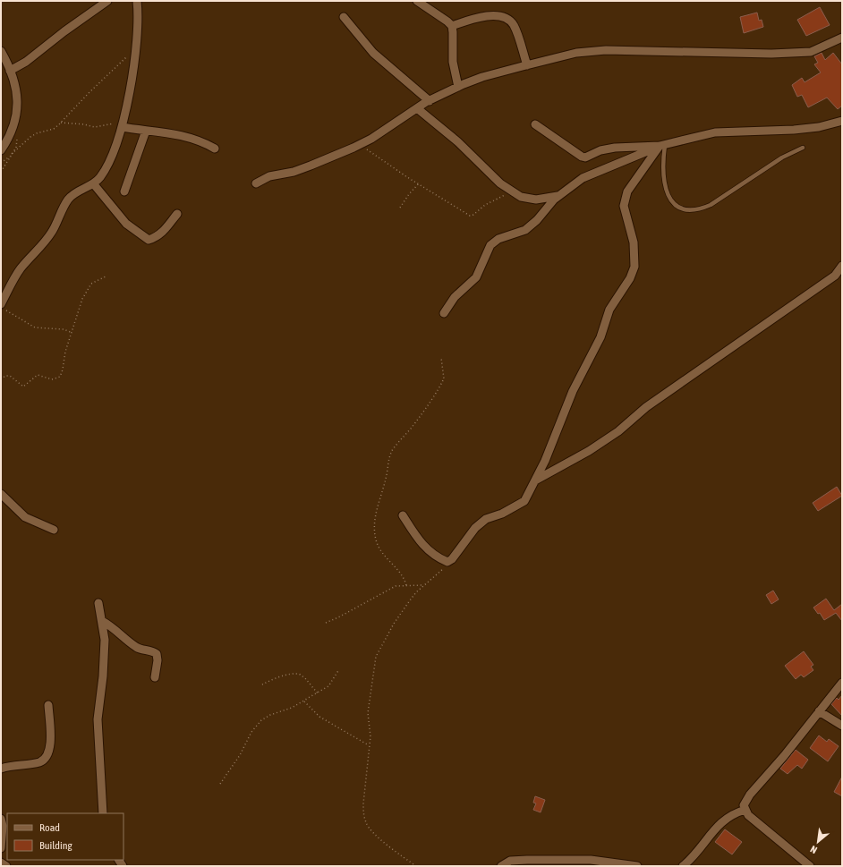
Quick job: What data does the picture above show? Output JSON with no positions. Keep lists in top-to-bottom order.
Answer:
{
  "legend": ["Road", "Building"],
  "north": "bottom left"
}
